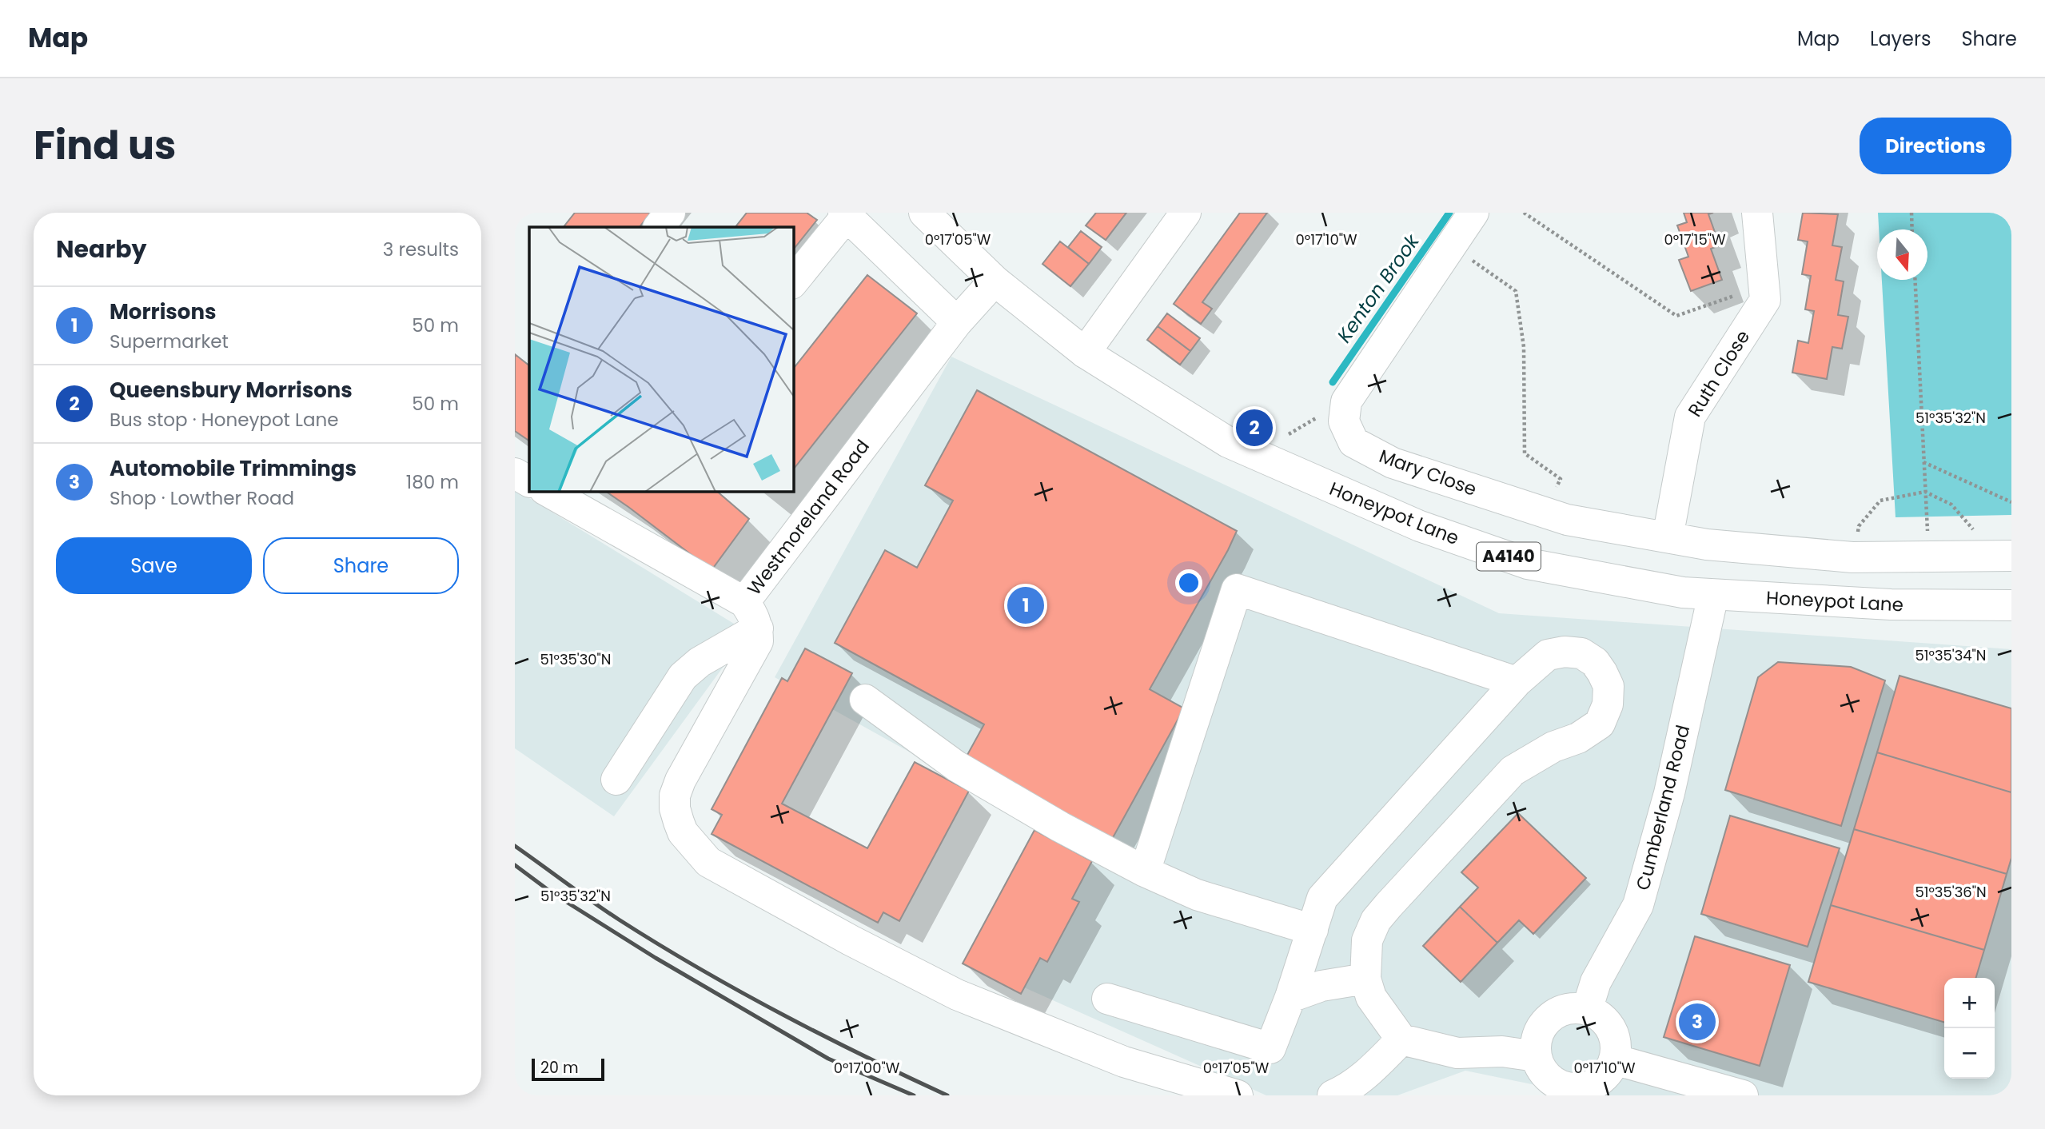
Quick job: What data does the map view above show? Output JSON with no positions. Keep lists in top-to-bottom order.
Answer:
{
  "streets": {
    "street": [
      "Ruth Close",
      "Mary Close",
      "Honeypot Lane",
      "Westmoreland Road",
      "A4140",
      "Cumberland Road"
    ]
  },
  "crossings": [
    ["Ruth Close", "Mary Close"],
    ["Honeypot Lane", "Westmoreland Road"],
    ["Honeypot Lane", "Cumberland Road"]
  ],
  "water": ["Kenton Brook"],
  "scale_bar": "20 m",
  "north": "bottom",
  "page": {
    "header": "Map",
    "nav": ["Map", "Layers", "Share"],
    "title": "Find us",
    "buttons": [
      "Directions",
      ["Save", "Share"]
    ],
    "heading": ["Nearby", "3 results"],
    "list": [
      {
        "mark": "1",
        "name": "Morrisons",
        "note": "Supermarket",
        "value": "50 m"
      },
      {
        "mark": "2",
        "name": "Queensbury Morrisons",
        "note": "Bus stop · Honeypot Lane",
        "value": "50 m"
      },
      {
        "mark": "3",
        "name": "Automobile Trimmings",
        "note": "Shop · Lowther Road",
        "value": "180 m"
      }
    ],
    "pins": ["2", "1", "3"],
    "map_buttons": ["+", "−"],
    "scale": "20 m"
  },
  "coordinates": [
    "0°17'05\"W",
    "0°17'10\"W",
    "0°17'15\"W",
    "51°35'32\"N",
    "51°35'34\"N",
    "51°35'30\"N",
    "51°35'36\"N",
    "0°17'00\"W"
  ]
}
